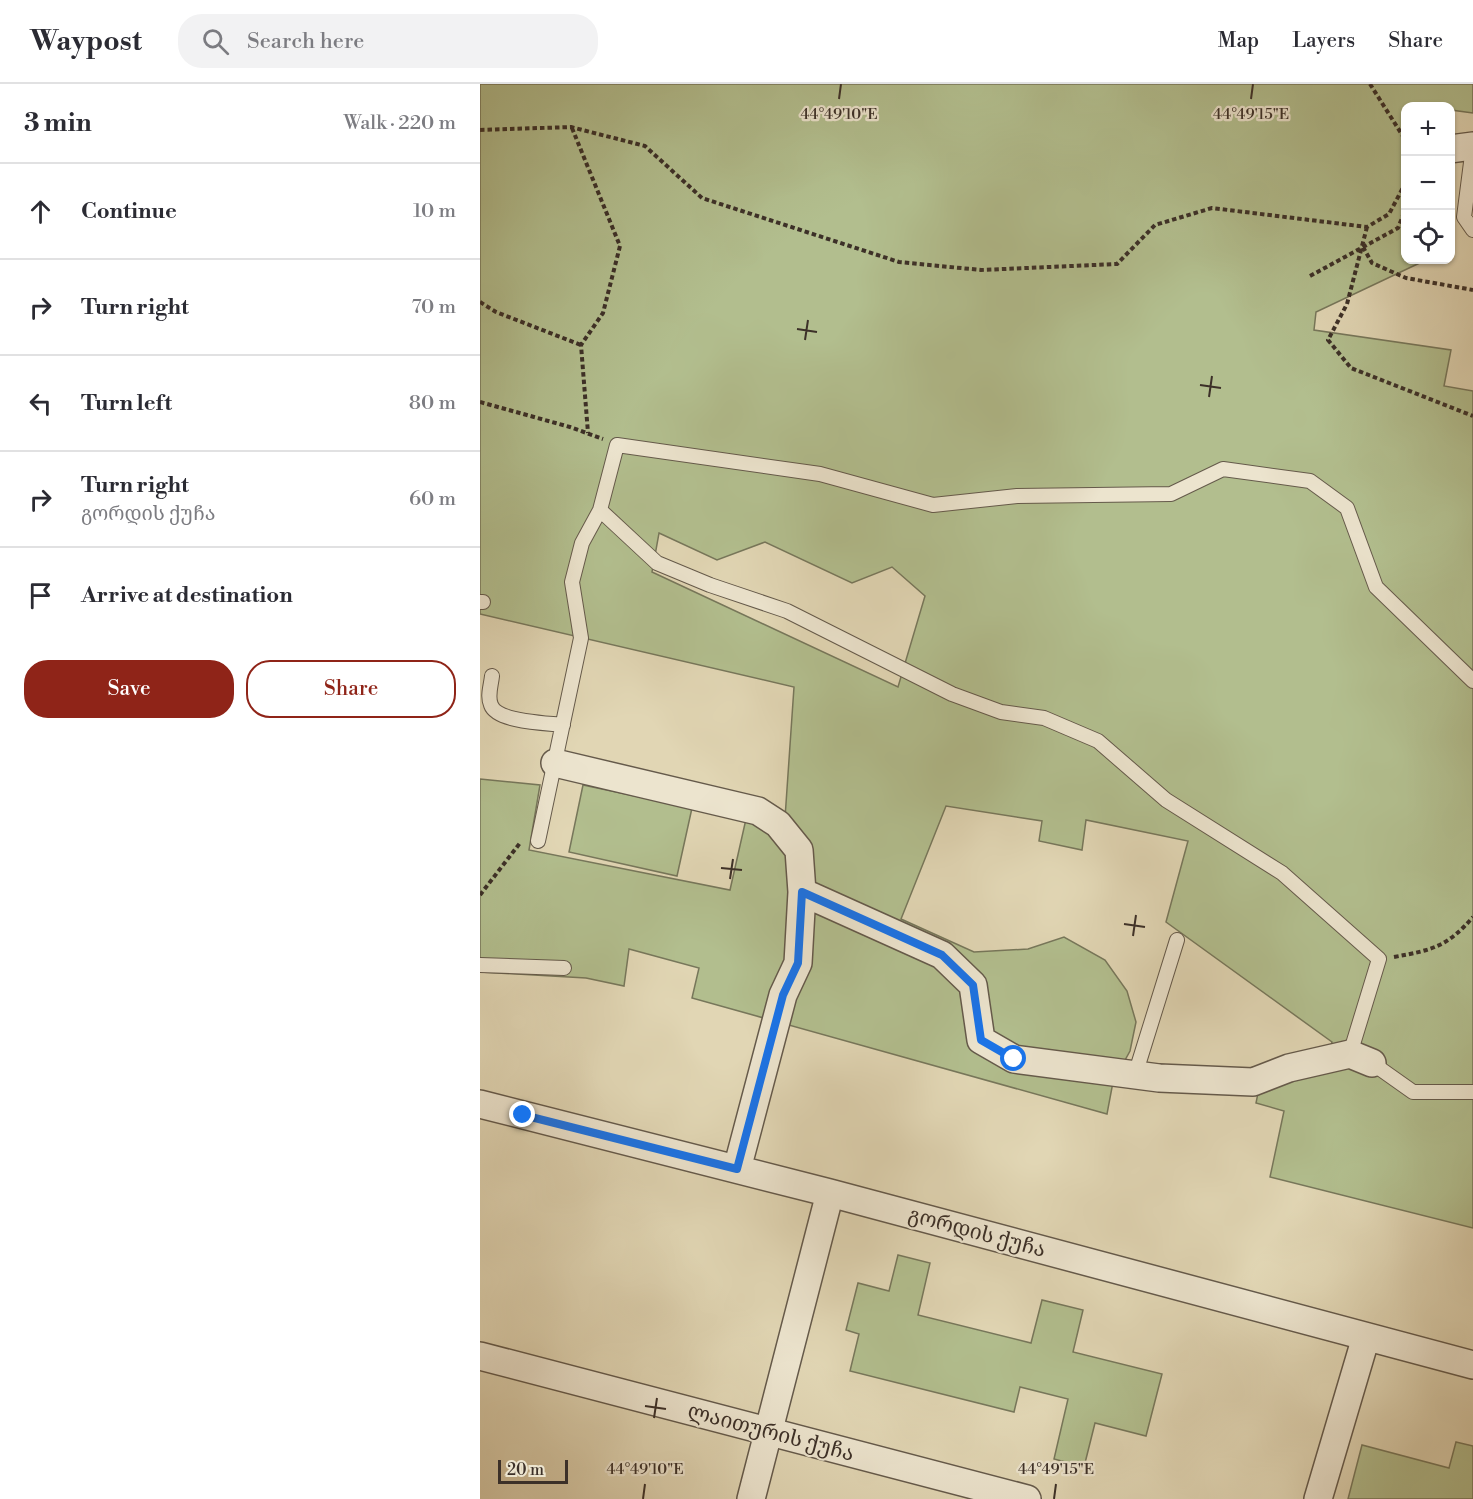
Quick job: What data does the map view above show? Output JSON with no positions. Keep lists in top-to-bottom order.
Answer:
{
  "streets": {
    "street": ["გორდის ქუჩა", "ლაითურის ქუჩა"]
  },
  "scale_bar": "20 m",
  "page": {
    "header": "Waypost",
    "search": "Search here",
    "nav": ["Map", "Layers", "Share"],
    "heading": ["3 min", "Walk · 220 m"],
    "map_buttons": ["+", "−"],
    "list": [
      ["Continue", "10 m"],
      ["Turn right", "70 m"],
      ["Turn left", "80 m"],
      ["Turn right", "გორდის ქუჩა", "60 m"],
      "Arrive at destination"
    ],
    "buttons": ["Save", "Share"],
    "scale": "20 m"
  },
  "coordinates": ["44°49'10\"E", "44°49'15\"E"]
}
